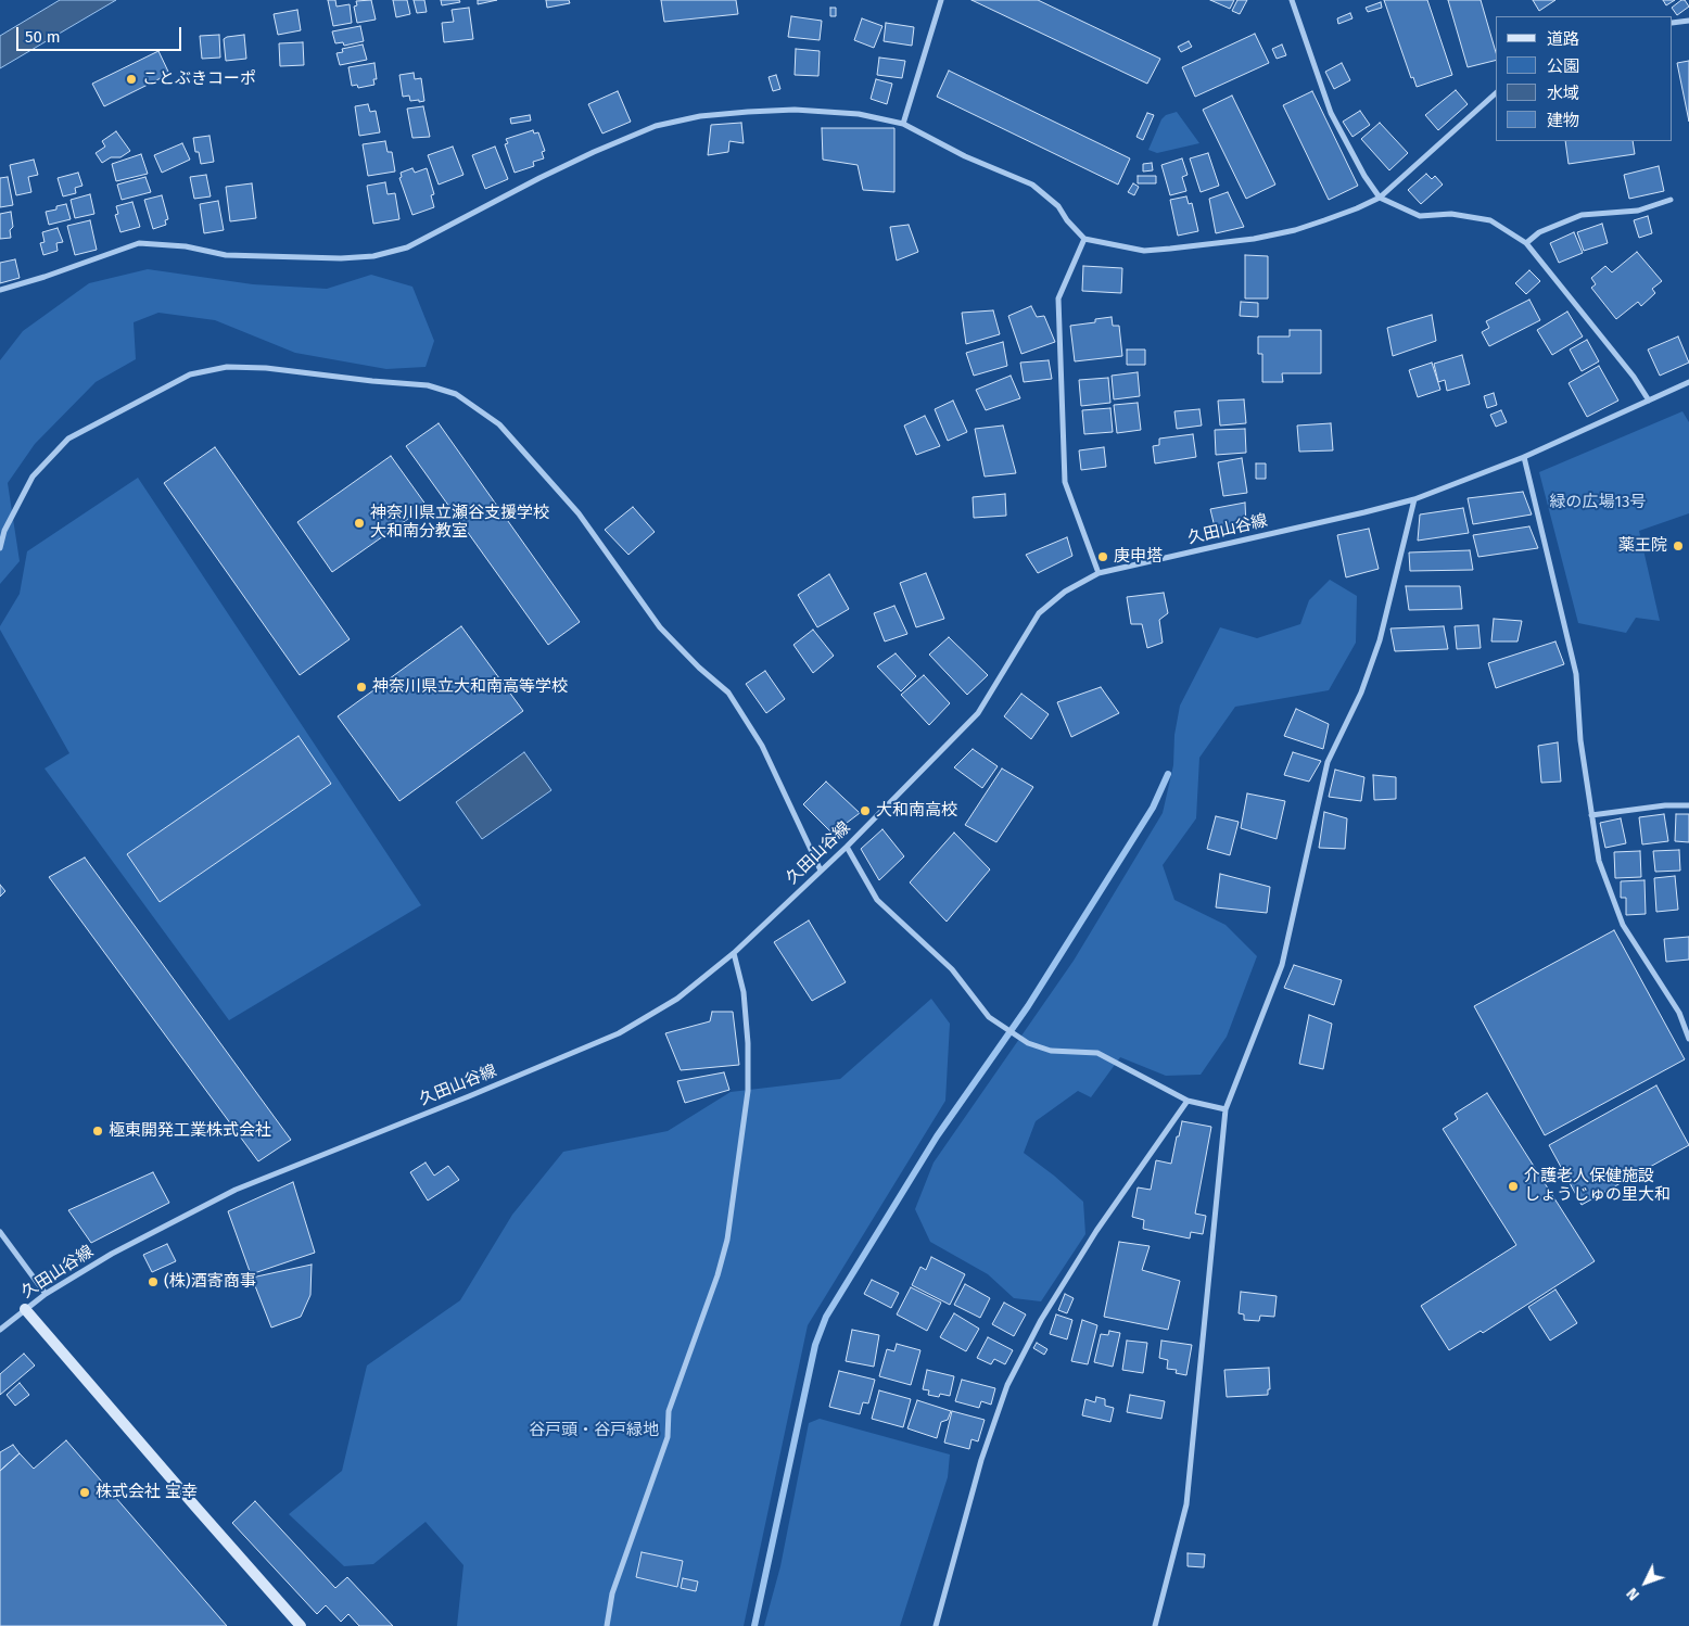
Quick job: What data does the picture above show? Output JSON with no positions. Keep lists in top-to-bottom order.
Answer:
{
  "streets": {
    "street": ["久田山谷線"]
  },
  "parks": ["緑の広場13号", "谷戸頭・谷戸緑地"],
  "places": [
    "ことぶきコーポ",
    "神奈川県立瀬谷支援学校 大和南分教室",
    "薬王院",
    "庚申塔",
    "神奈川県立大和南高等学校",
    "大和南高校",
    "極東開発工業株式会社",
    "介護老人保健施設 しょうじゅの里大和",
    "(株)酒寄商事",
    "株式会社 宝幸"
  ],
  "legend": [
    "道路",
    "公園",
    "水域",
    "建物"
  ],
  "scale_bar": "50 m",
  "north": "bottom left"
}
